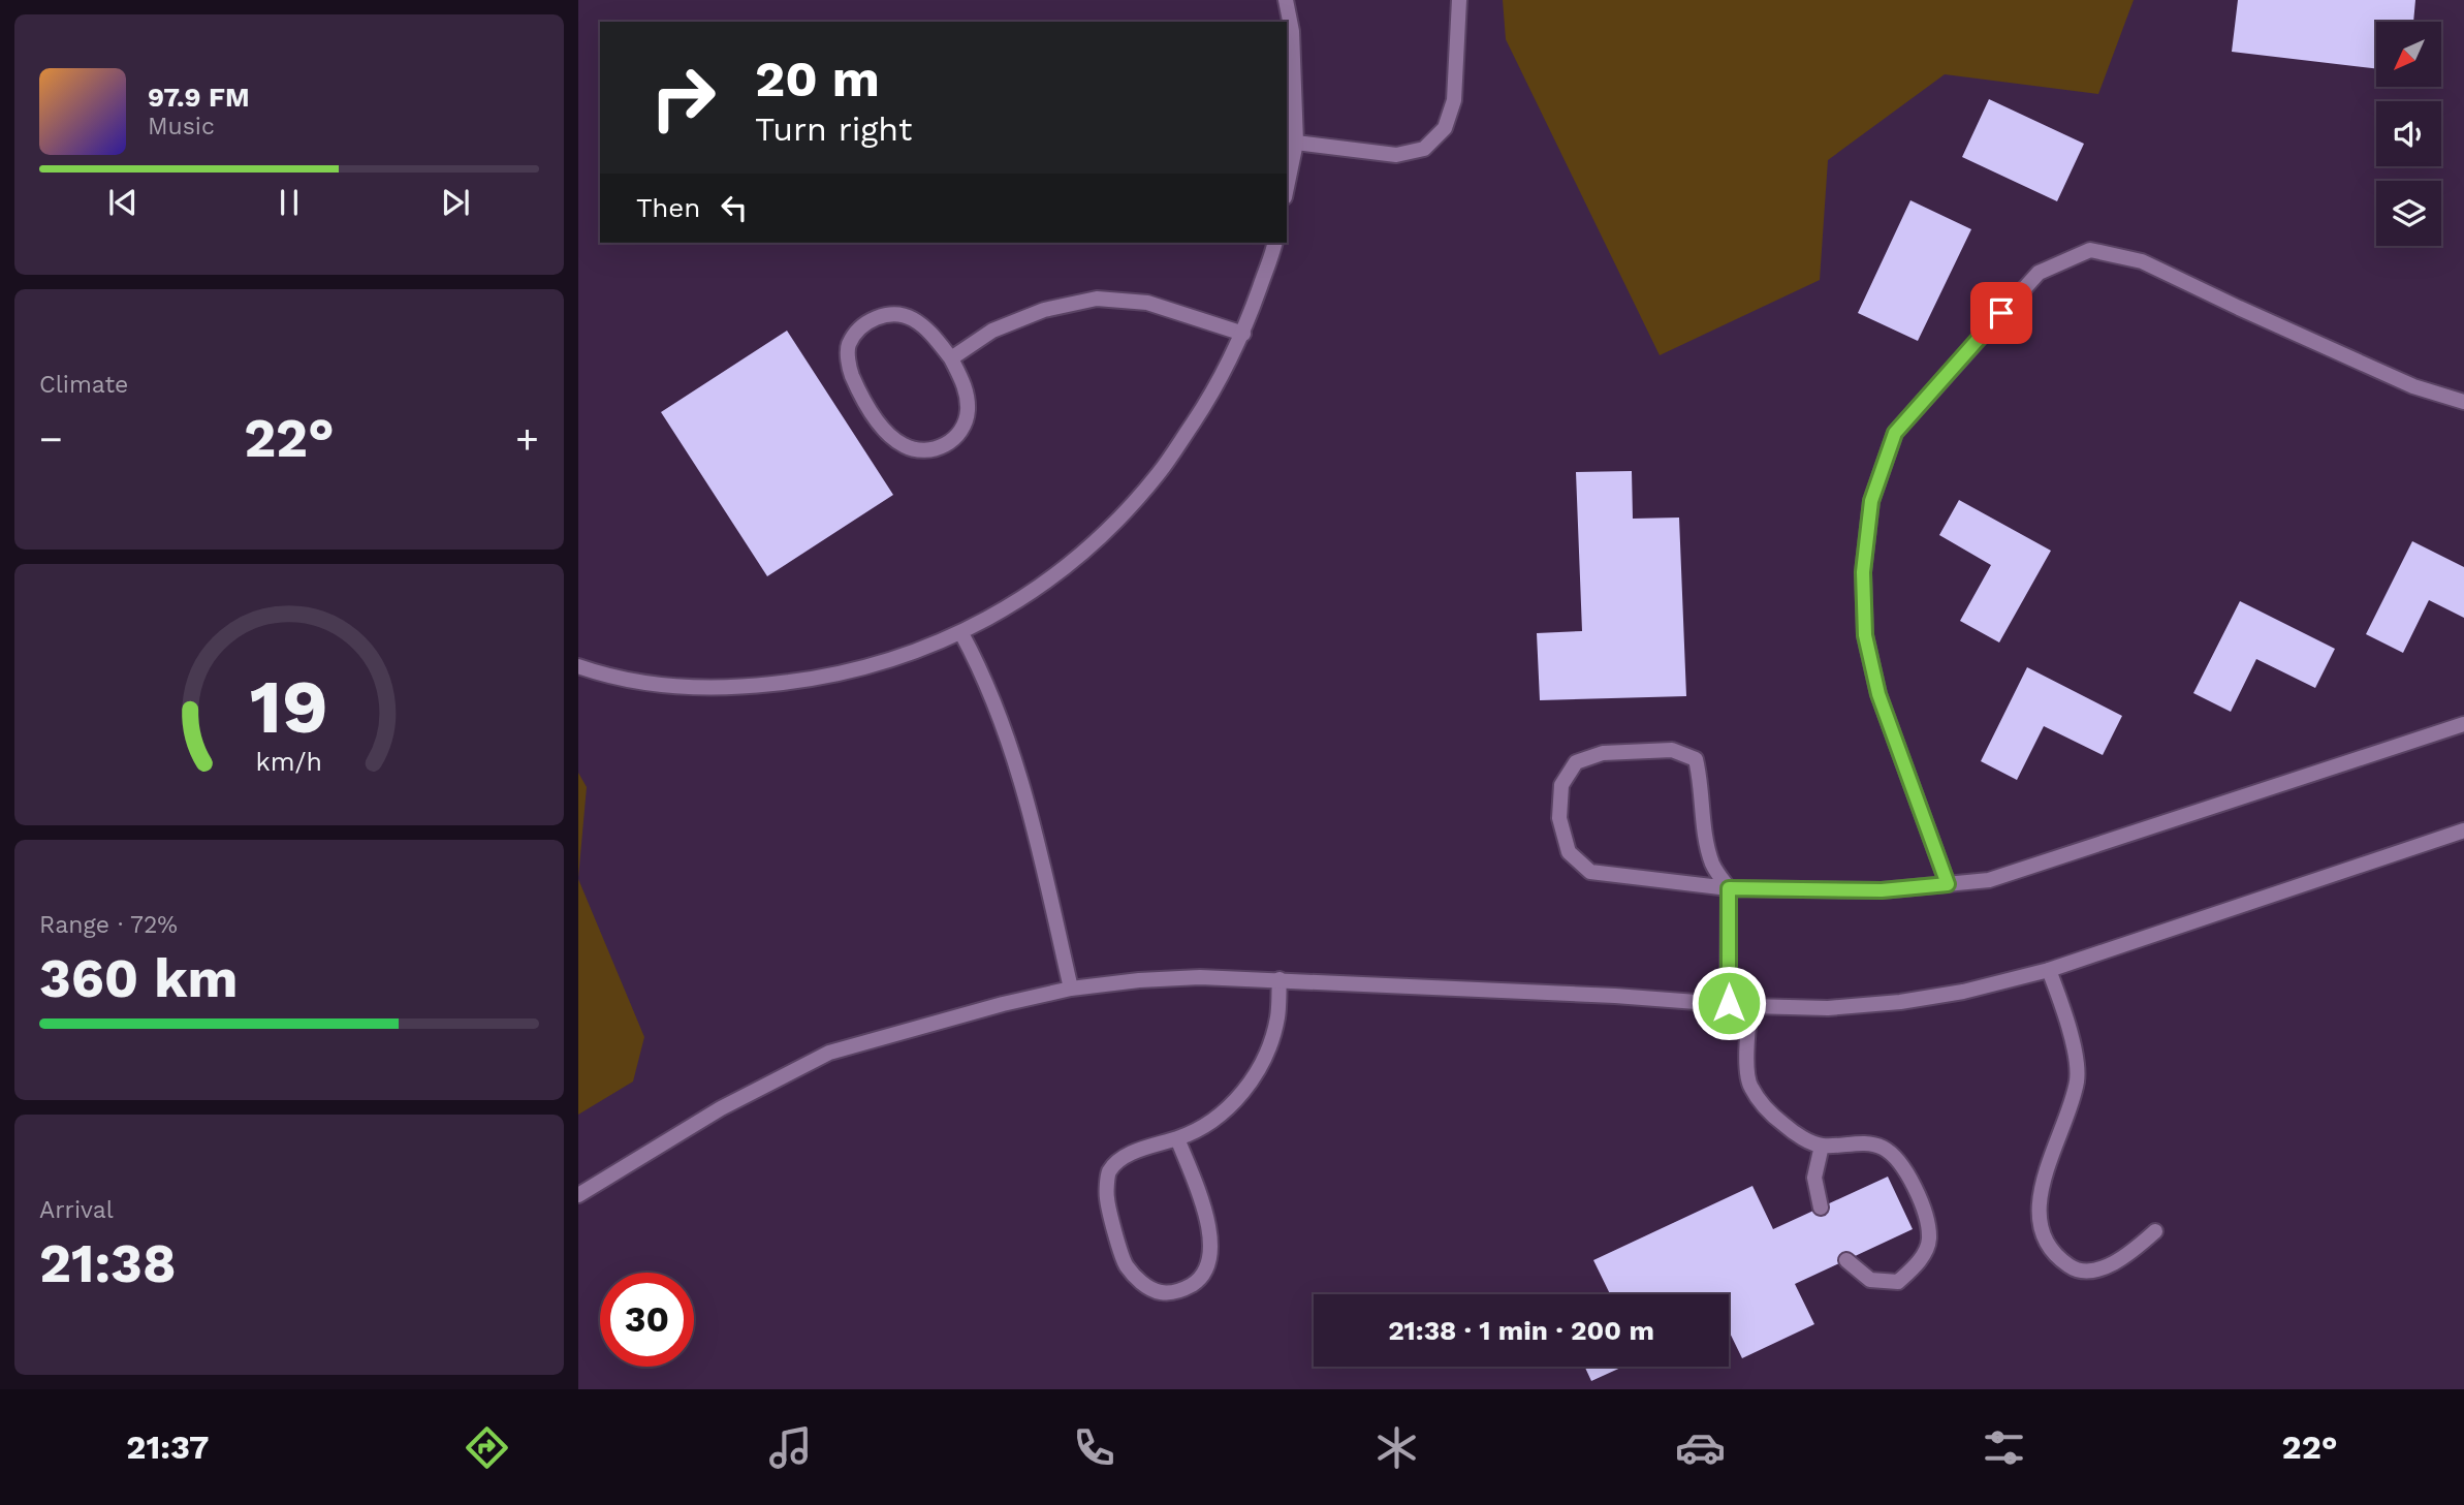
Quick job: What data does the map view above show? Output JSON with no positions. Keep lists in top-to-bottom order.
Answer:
{
  "north": "bottom left",
  "page": {
    "turn": ["20 m", "Turn right"],
    "song": ["97.9 FM", "Music"],
    "then": "Then",
    "tile": [
      "Climate",
      ["Range · 72%", "360 km"],
      ["Arrival", "21:38"]
    ],
    "heat": ["−", "22°", "+"],
    "limit": "30",
    "trip": "21:38 · 1 min · 200 m",
    "tabs": ["21:37", "22°"],
    "gauge": ["19", "km/h"]
  }
}
